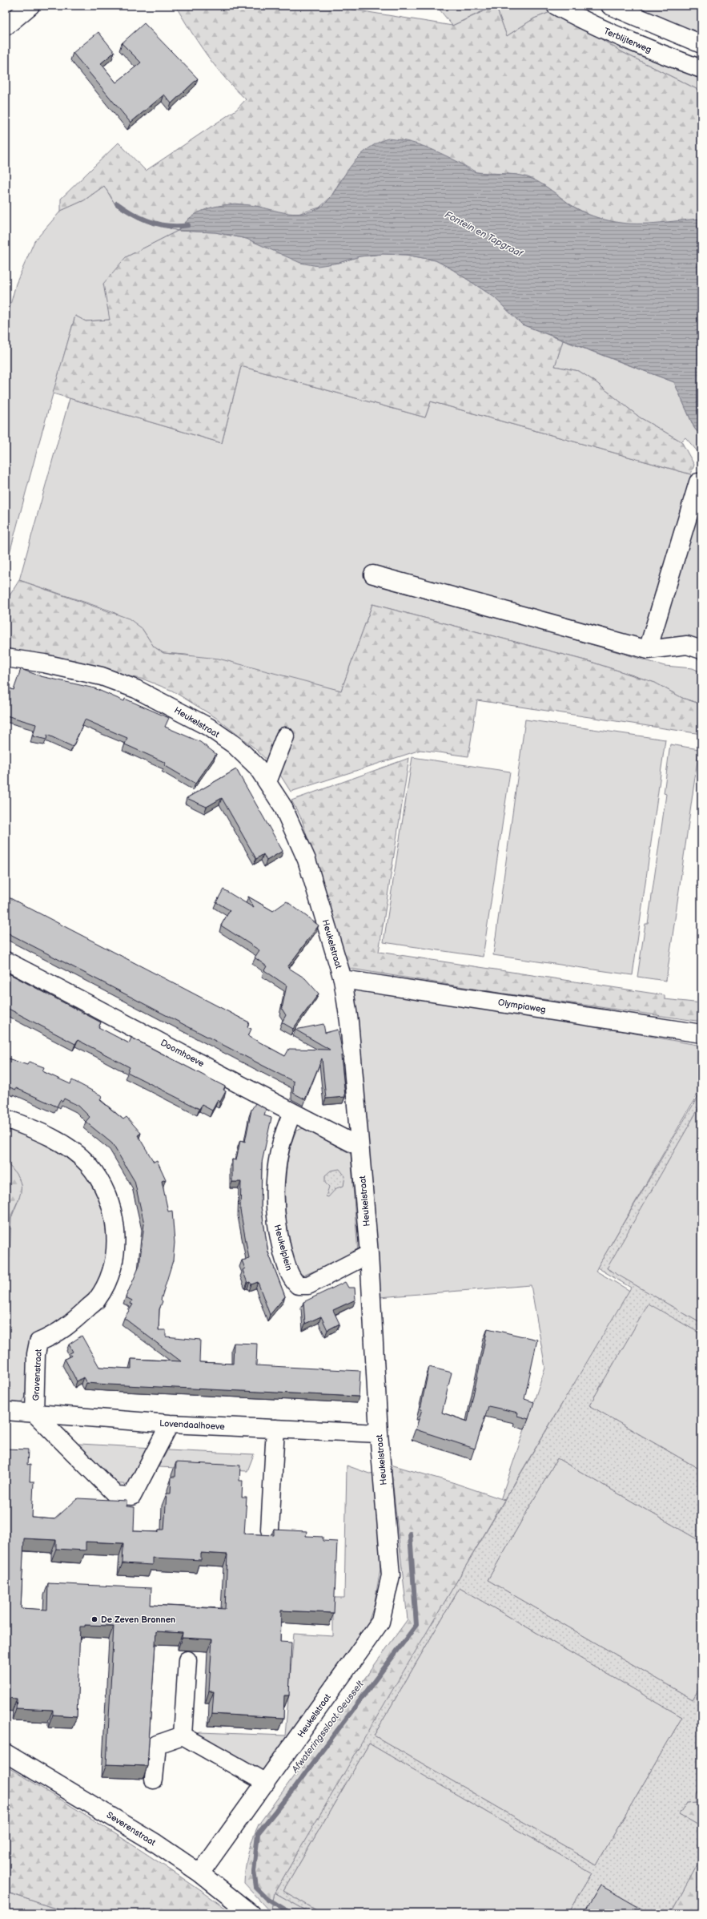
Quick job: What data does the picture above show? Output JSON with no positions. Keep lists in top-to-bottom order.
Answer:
{
  "streets": {
    "street": [
      "Terblijterweg",
      "Heukelstraat",
      "Olympiaweg",
      "Doomhoeve",
      "Heukelplein",
      "Gravenstraat",
      "Lovendaalhoeve",
      "Severenstraat"
    ]
  },
  "crossings": [
    ["Heukelstraat", "Olympiaweg"],
    ["Heukelstraat", "Doomhoeve"],
    ["Heukelstraat", "Heukelplein"],
    ["Heukelstraat", "Lovendaalhoeve"],
    ["Heukelstraat", "Severenstraat"],
    ["Doomhoeve", "Heukelplein"],
    ["Gravenstraat", "Lovendaalhoeve"]
  ],
  "water": ["Fontein en Tapgraaf", "Afwateringssloot Geusselt"],
  "places": ["De Zeven Bronnen"]
}
